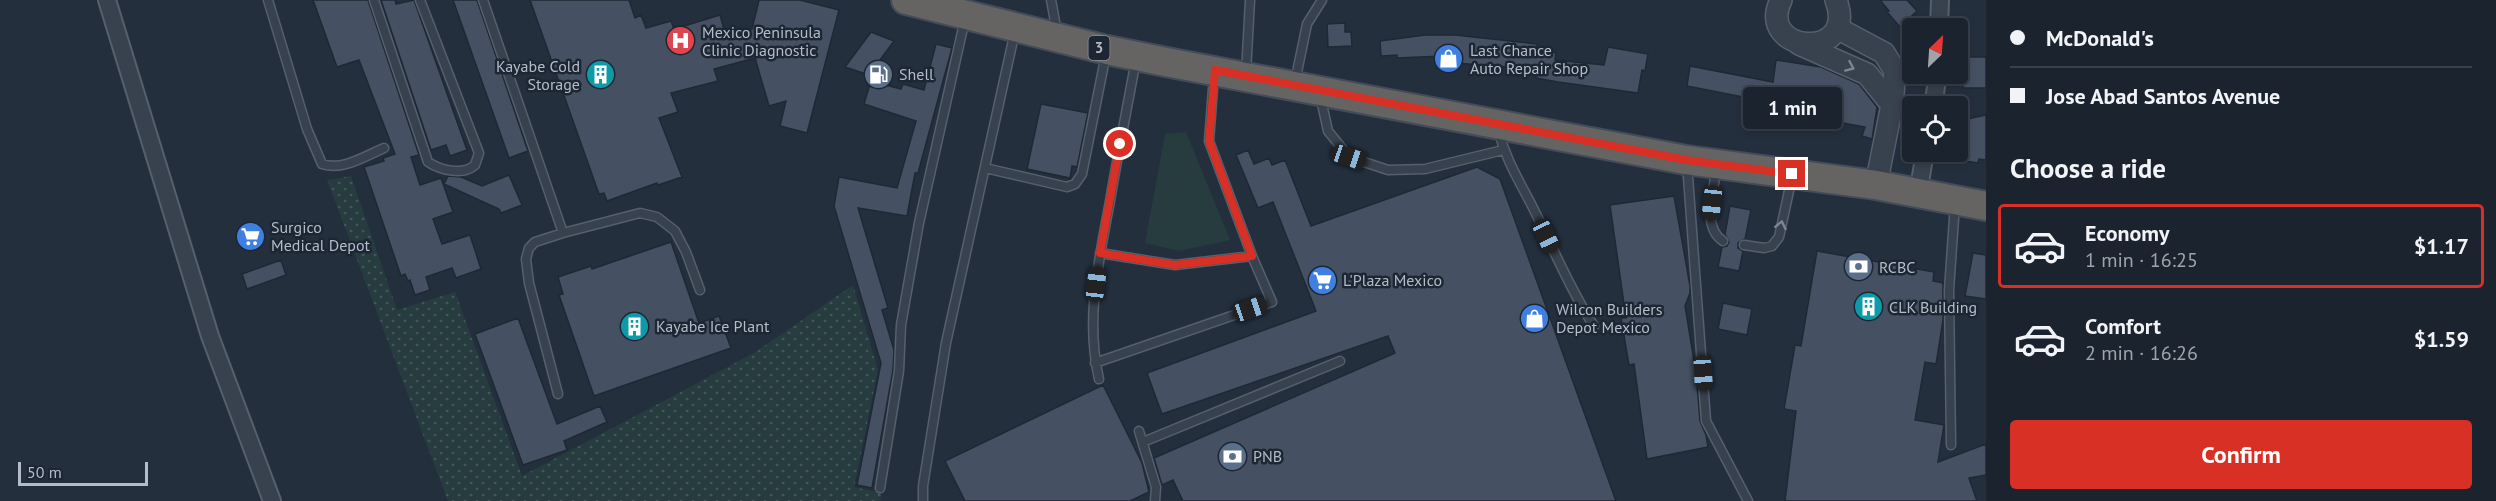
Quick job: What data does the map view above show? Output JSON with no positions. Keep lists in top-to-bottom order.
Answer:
{
  "streets": {
    "highway": ["3"]
  },
  "places": {
    "hospital": ["Mexico Peninsula Clinic Diagnostic"],
    "shop": ["Last Chance Auto Repair Shop", "Wilcon Builders Depot Mexico"],
    "fuel station": ["Shell"],
    "building": ["Kayabe Cold Storage", "CLK Building", "Kayabe Ice Plant"],
    "supermarket": ["Surgico Medical Depot", "L'Plaza Mexico"],
    "bank": ["RCBC", "PNB"]
  },
  "scale_bar": "50 m",
  "north": "top right",
  "page": {
    "banner": ["McDonald's", "Jose Abad Santos Avenue"],
    "bubble": "1 min",
    "heading": "Choose a ride",
    "list": [
      {
        "name": "Economy",
        "note": "1 min · 16:25",
        "value": "$1.17"
      },
      {
        "name": "Comfort",
        "note": "2 min · 16:26",
        "value": "$1.59"
      }
    ],
    "buttons": "Confirm",
    "scale": "50 m"
  }
}
